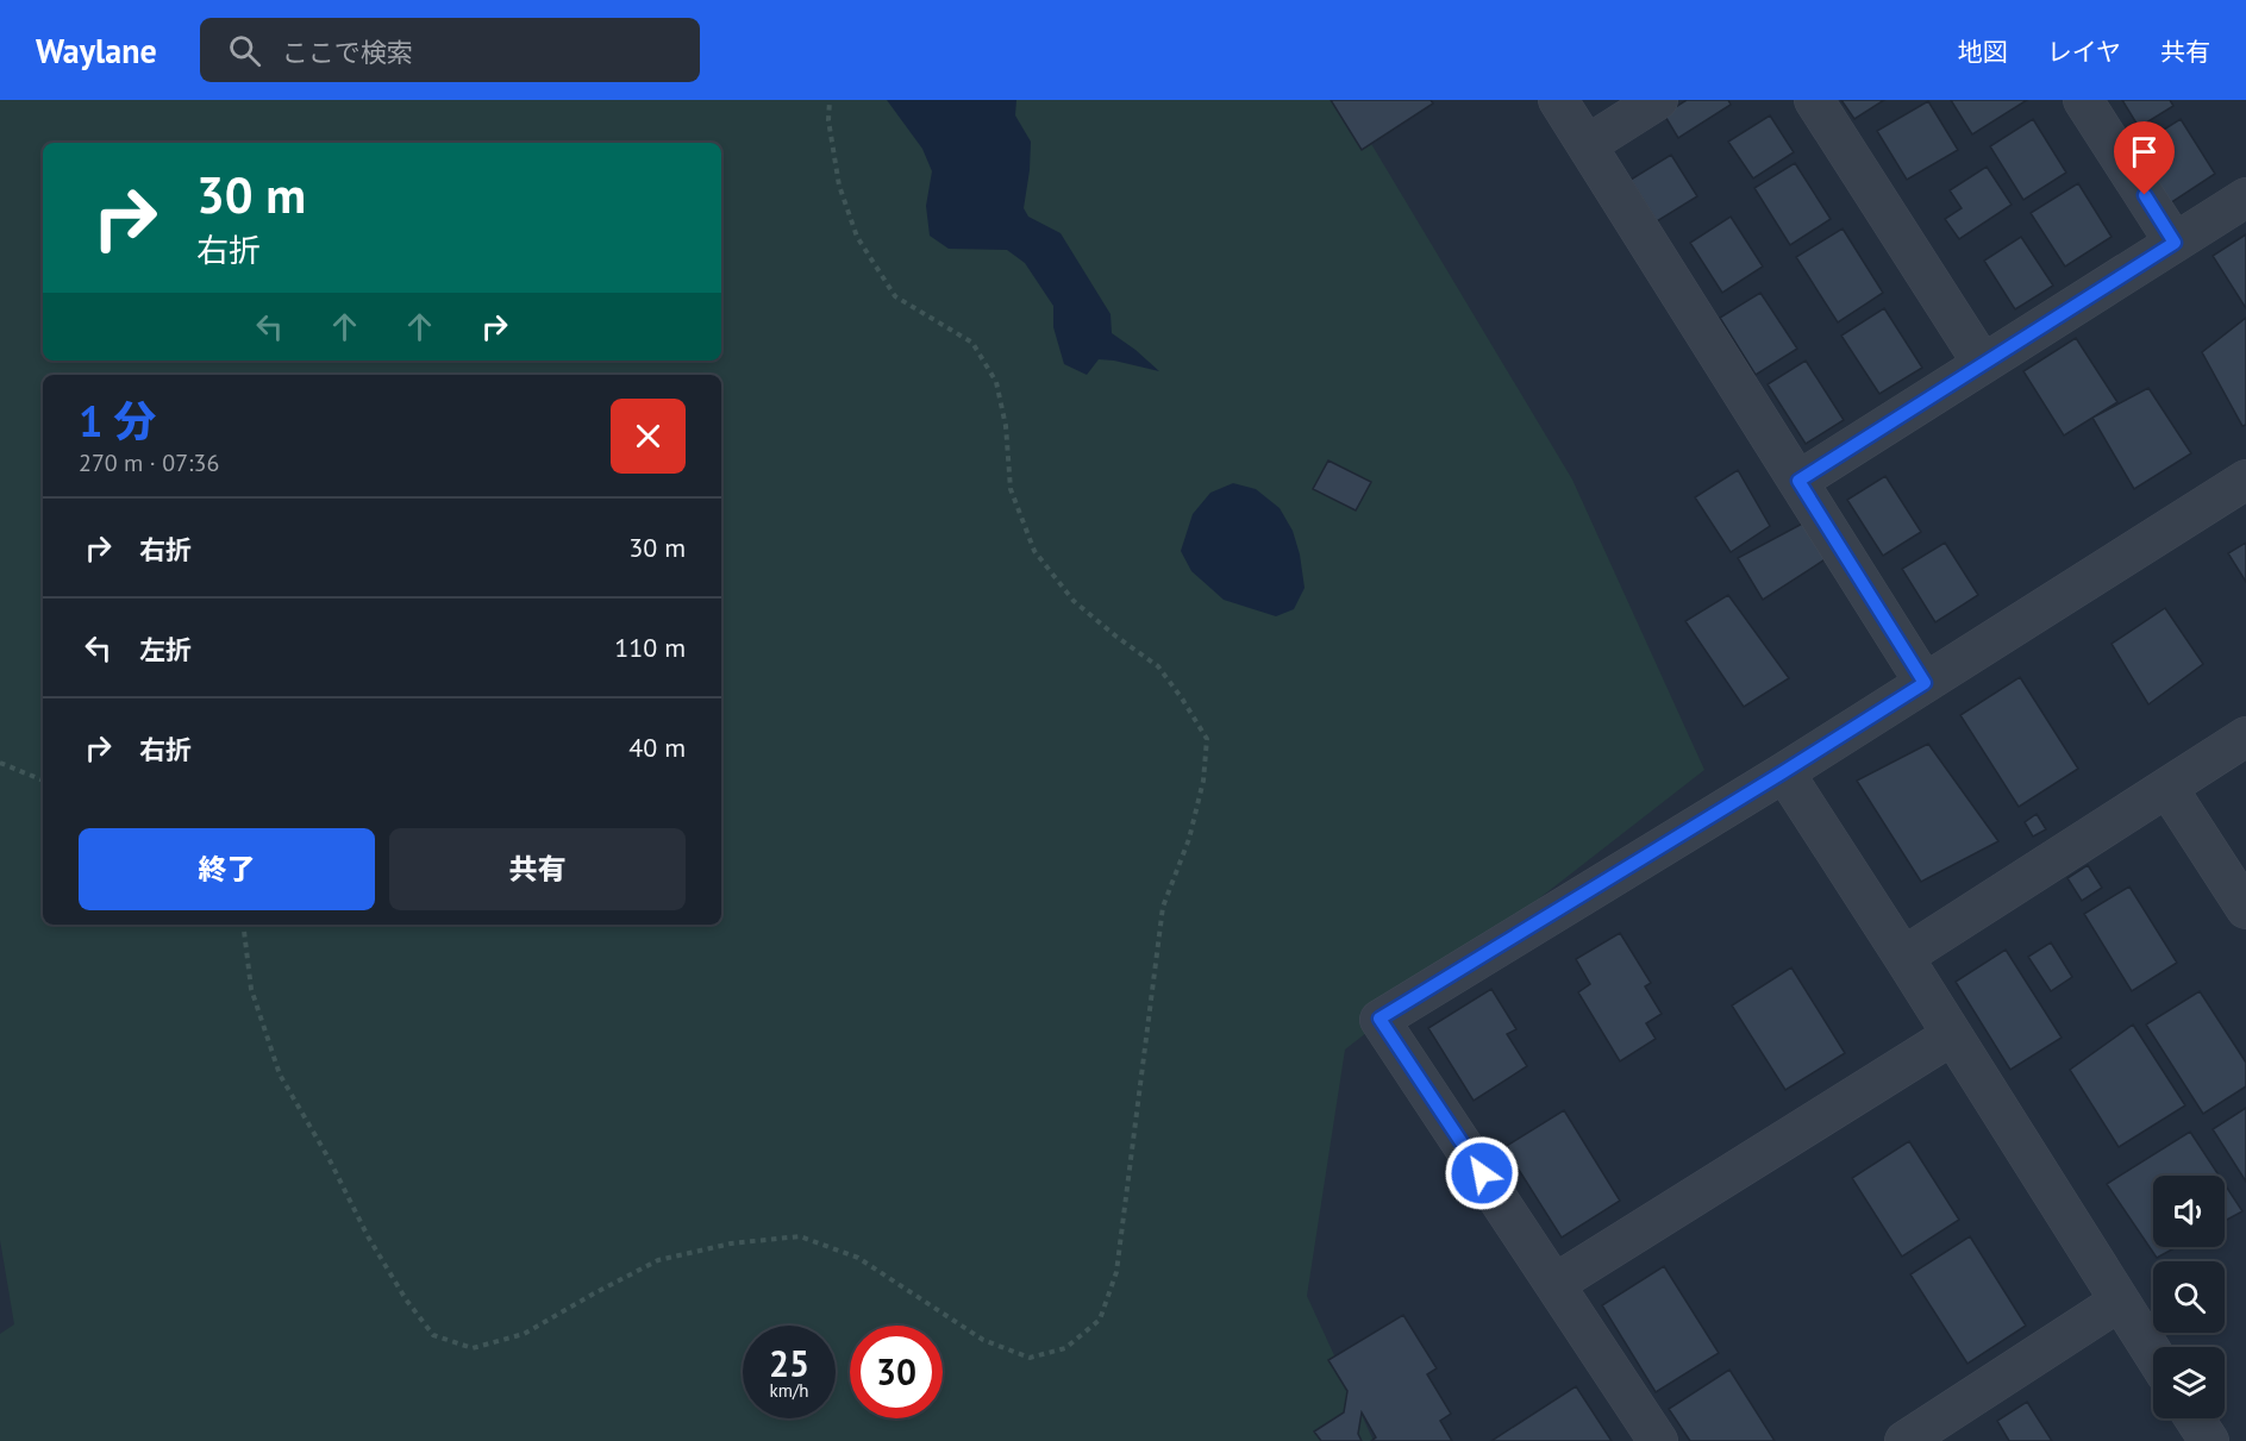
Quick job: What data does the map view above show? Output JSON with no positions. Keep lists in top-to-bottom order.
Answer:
{
  "page": {
    "header": "Waylane",
    "search": "ここで検索",
    "nav": ["地図", "レイヤ", "共有"],
    "turn": ["30 m", "右折"],
    "heading": ["1 分", "270 m · 07:36"],
    "list": [
      {
        "name": "右折",
        "value": "30 m"
      },
      {
        "name": "左折",
        "value": "110 m"
      },
      {
        "name": "右折",
        "value": "40 m"
      }
    ],
    "buttons": ["終了", "共有"],
    "speed": "25 km/h",
    "limit": "30"
  }
}
